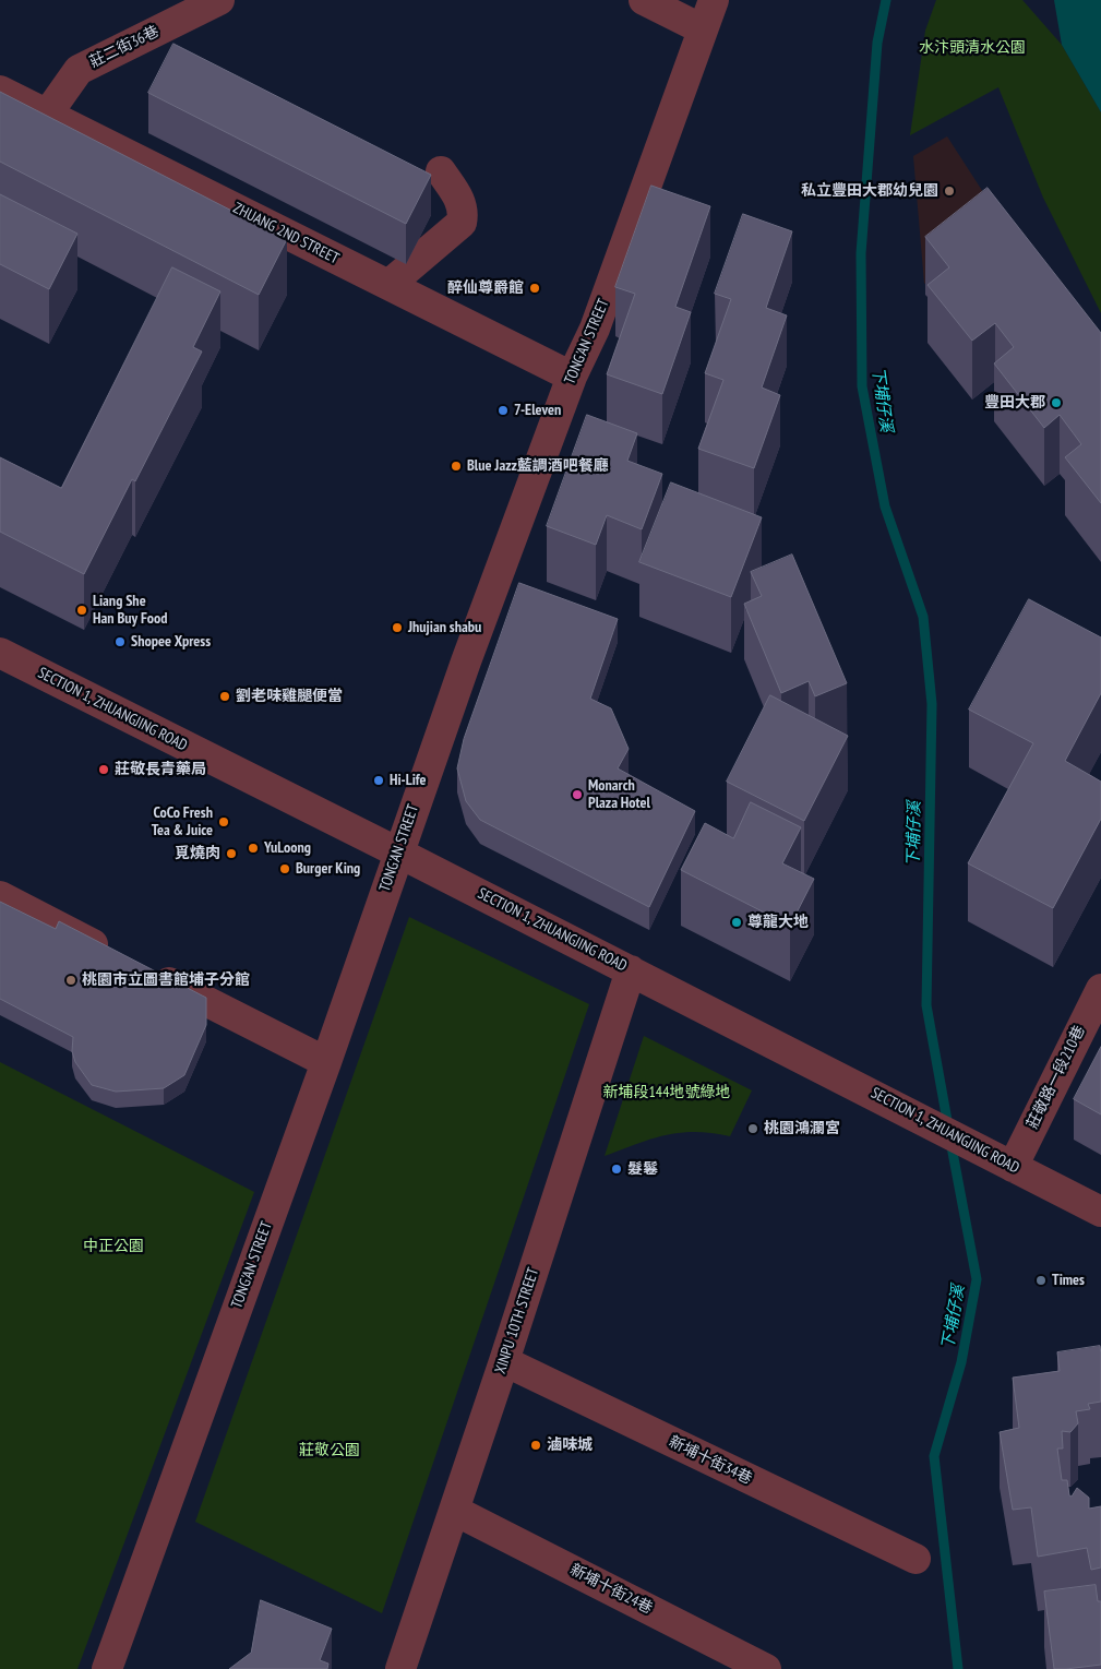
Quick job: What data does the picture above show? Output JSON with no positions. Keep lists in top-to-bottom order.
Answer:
{
  "streets": {
    "street": [
      "莊二街36巷",
      "ZHUANG 2ND STREET",
      "TONG'AN STREET",
      "SECTION 1, ZHUANGJING ROAD",
      "莊敬路一段210巷",
      "XINPU 10TH STREET",
      "新埔十街34巷",
      "新埔十街24巷"
    ]
  },
  "crossings": [
    ["莊二街36巷", "ZHUANG 2ND STREET"],
    ["ZHUANG 2ND STREET", "TONG'AN STREET"],
    ["TONG'AN STREET", "SECTION 1, ZHUANGJING ROAD"],
    ["SECTION 1, ZHUANGJING ROAD", "莊敬路一段210巷"],
    ["SECTION 1, ZHUANGJING ROAD", "XINPU 10TH STREET"],
    ["XINPU 10TH STREET", "新埔十街34巷"],
    ["XINPU 10TH STREET", "新埔十街24巷"]
  ],
  "water": ["下埔仔溪"],
  "parks": [
    "水汴頭清水公園",
    "新埔段144地號綠地",
    "中正公園",
    "莊敬公園"
  ],
  "places": [
    "私立豐田大郡幼兒園",
    "醉仙尊爵館",
    "豐田大郡",
    "7-Eleven",
    "Blue Jazz藍調酒吧餐廳",
    "Liang She Han Buy Food",
    "Jhujian shabu",
    "Shopee Xpress",
    "劉老味雞腿便當",
    "莊敬長青藥局",
    "Hi-Life",
    "Monarch Plaza Hotel",
    "CoCo Fresh Tea & Juice",
    "YuLoong",
    "覓燒肉",
    "Burger King",
    "尊龍大地",
    "桃園市立圖書館埔子分館",
    "桃園鴻瀾宮",
    "髮鬈",
    "Times",
    "滷味城"
  ]
}
